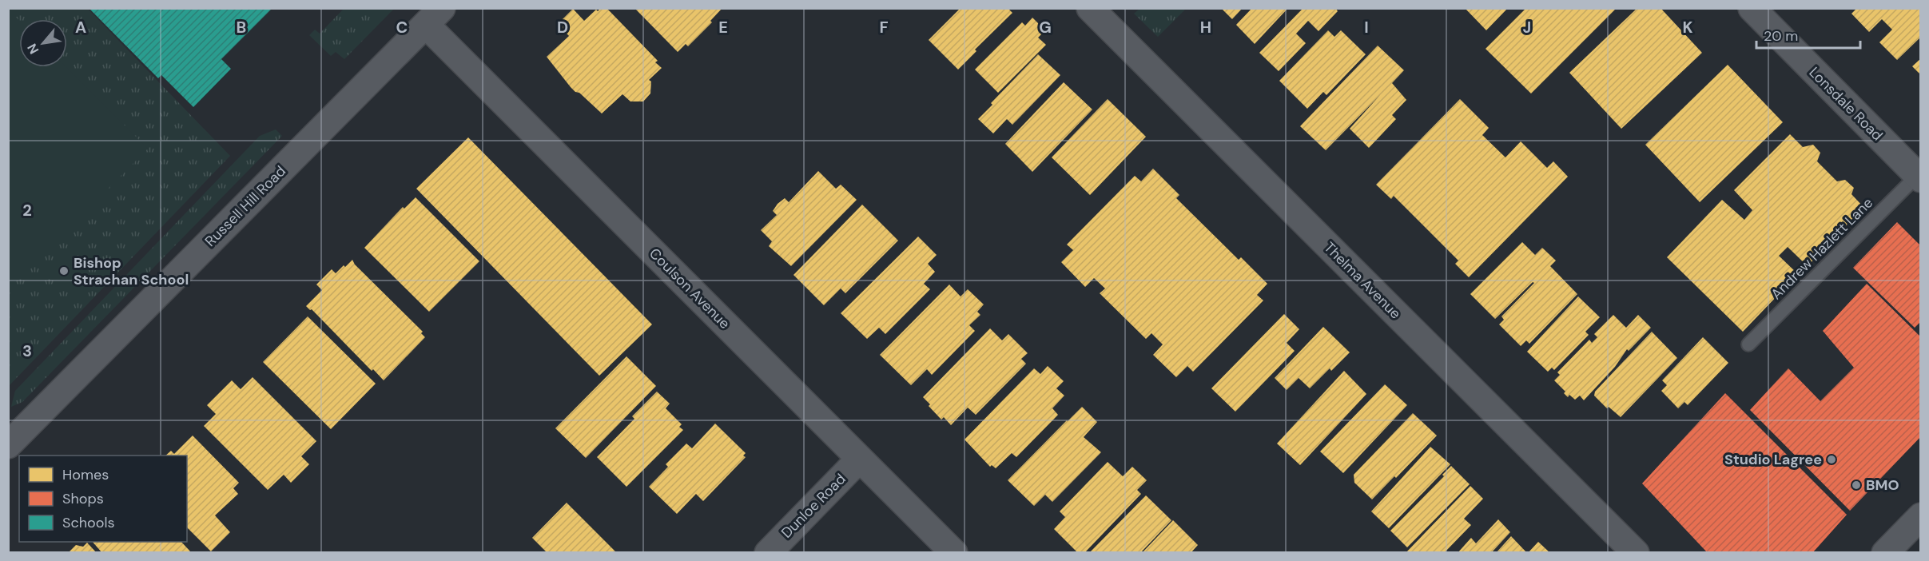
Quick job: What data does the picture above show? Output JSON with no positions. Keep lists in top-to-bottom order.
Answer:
{
  "streets": {
    "street": [
      "Lonsdale Road",
      "Russell Hill Road",
      "Thelma Avenue",
      "Coulson Avenue",
      "Dunloe Road"
    ],
    "lane": ["Andrew Hazlett Lane"]
  },
  "crossings": [
    ["Lonsdale Road", "Andrew Hazlett Lane"],
    ["Russell Hill Road", "Coulson Avenue"],
    ["Coulson Avenue", "Dunloe Road"]
  ],
  "places": ["Bishop Strachan School", "Studio Lagree", "BMO"],
  "legend": ["Homes", "Shops", "Schools"],
  "scale_bar": "20 m",
  "north": "bottom left",
  "grid": {
    "columns": [
      "A",
      "B",
      "C",
      "D",
      "E",
      "F",
      "G",
      "H",
      "I",
      "J",
      "K"
    ],
    "rows": ["2", "3"]
  }
}
